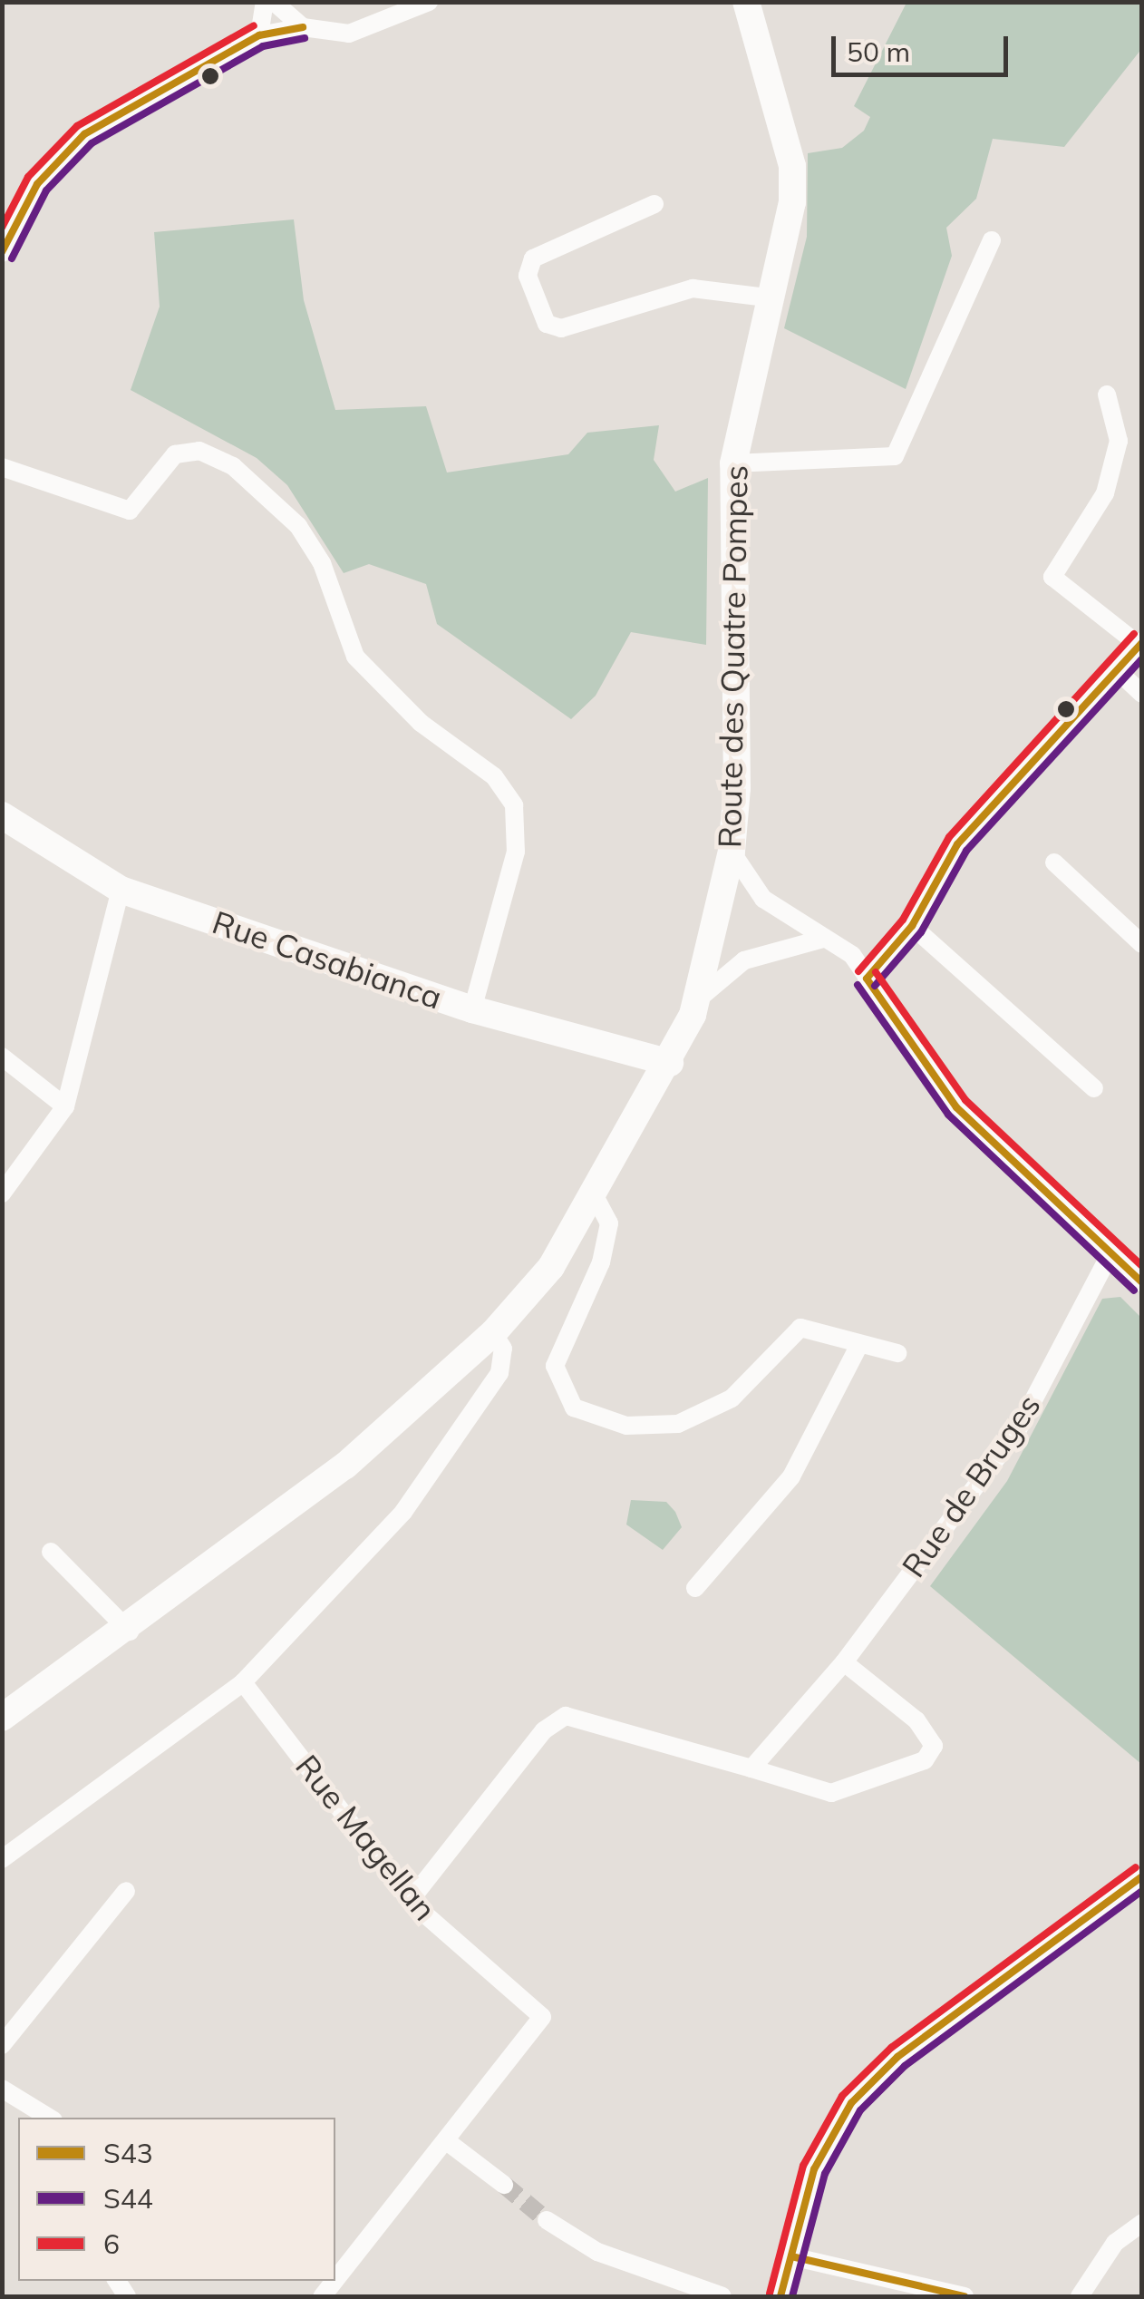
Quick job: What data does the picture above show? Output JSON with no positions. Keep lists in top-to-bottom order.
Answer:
{
  "streets": {
    "street": [
      "Route des Quatre Pompes",
      "Rue Casabianca",
      "Rue de Bruges",
      "Rue Magellan"
    ]
  },
  "crossings": [
    ["Route des Quatre Pompes", "Rue Casabianca"]
  ],
  "lines": ["transit line 6", "transit line S43", "transit line S44"],
  "legend": ["S43", "S44", "6"],
  "scale_bar": "50 m"
}
